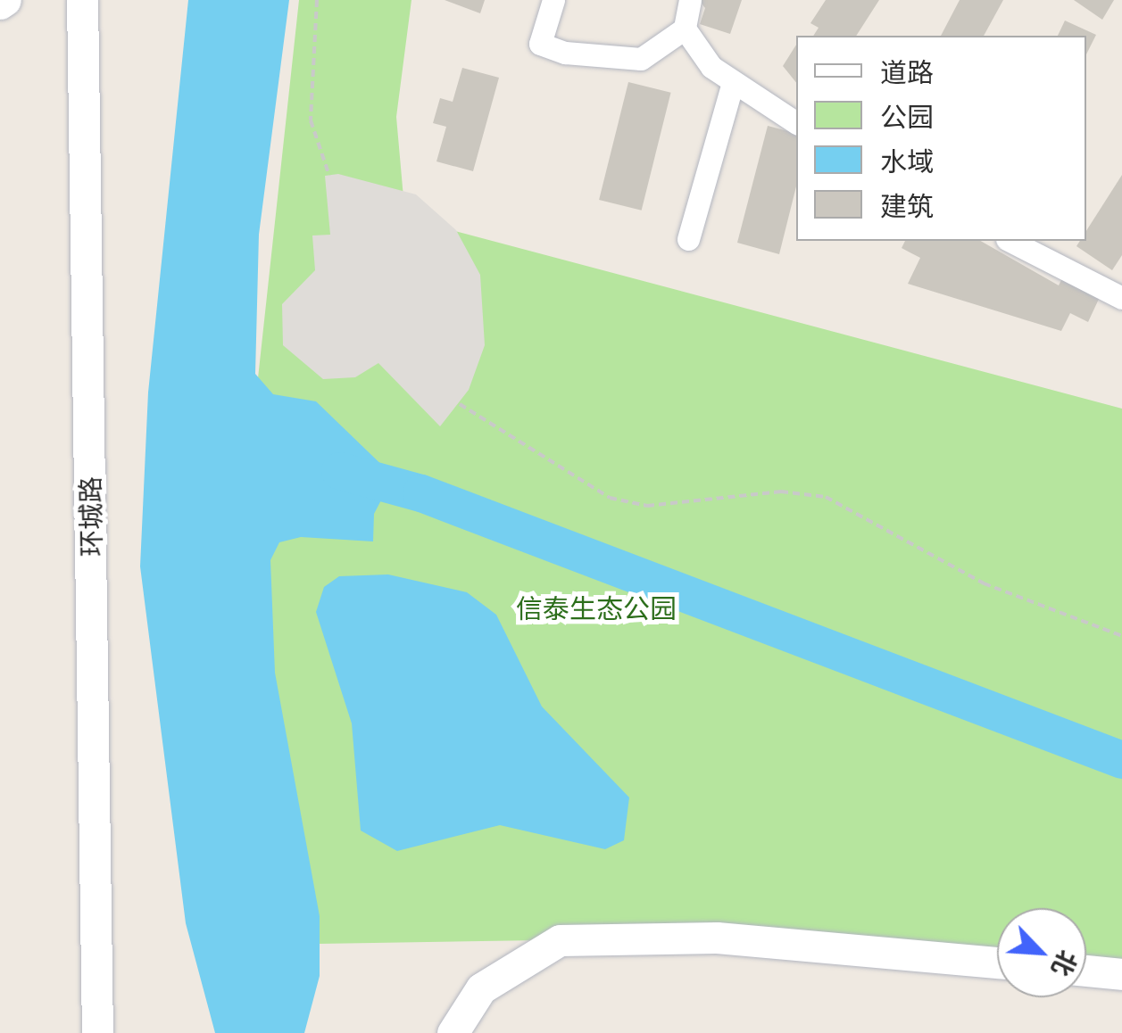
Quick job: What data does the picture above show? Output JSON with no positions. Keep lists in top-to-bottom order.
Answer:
{
  "streets": {
    "street": ["环城路"]
  },
  "parks": ["信泰生态公园"],
  "legend": [
    "道路",
    "公园",
    "水域",
    "建筑"
  ],
  "north": "bottom right"
}
